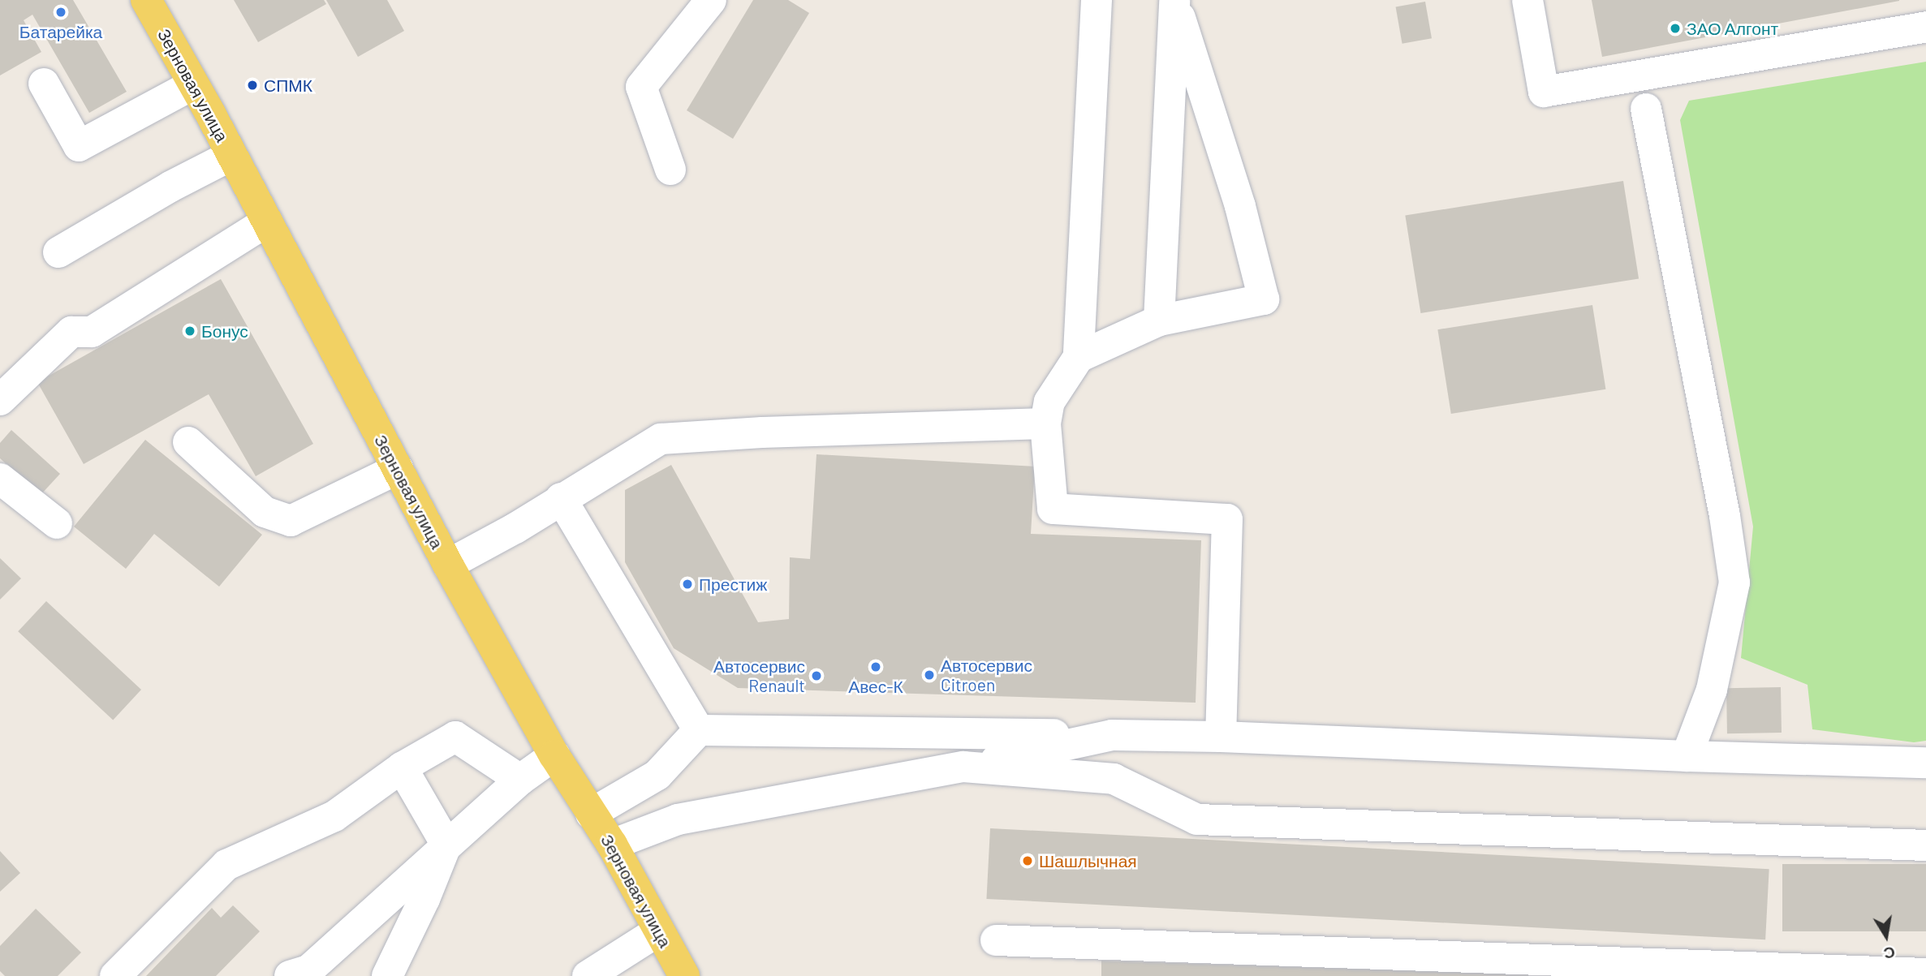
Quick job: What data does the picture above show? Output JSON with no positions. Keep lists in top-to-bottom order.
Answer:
{
  "streets": {
    "main road": ["Зерновая улица"]
  },
  "places": [
    "Батарейка",
    "ЗАО Алгонт",
    "СПМК",
    "Бонус",
    "Престиж",
    "Авес-К",
    "Автосервис Citroen",
    "Автосервис Renault",
    "Шашлычная"
  ],
  "north": "bottom"
}
